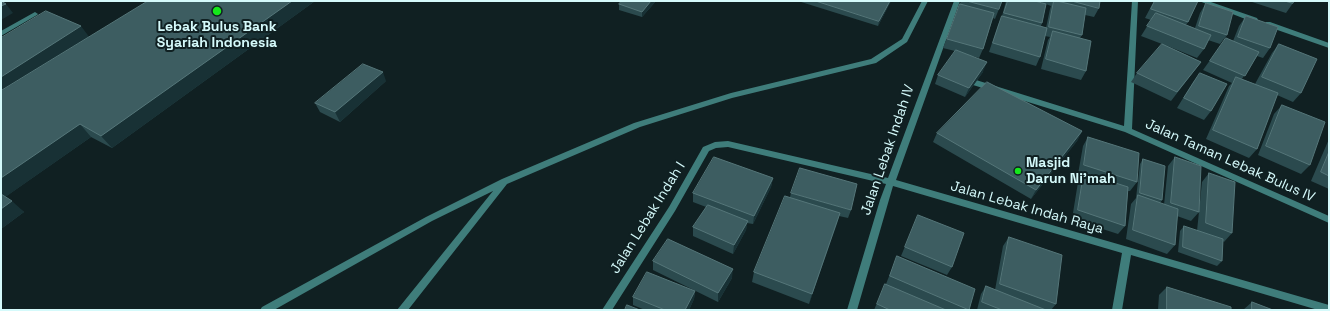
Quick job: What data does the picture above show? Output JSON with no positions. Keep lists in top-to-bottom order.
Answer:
{
  "streets": {
    "street": [
      "Jalan Lebak Indah IV",
      "Jalan Taman Lebak Bulus IV",
      "Jalan Lebak Indah Raya",
      "Jalan Lebak Indah I"
    ]
  },
  "crossings": [
    ["Jalan Lebak Indah IV", "Jalan Lebak Indah Raya"],
    ["Jalan Lebak Indah Raya", "Jalan Lebak Indah I"]
  ],
  "places": ["Lebak Bulus Bank Syariah Indonesia", "Masjid Darun Ni'mah"]
}
